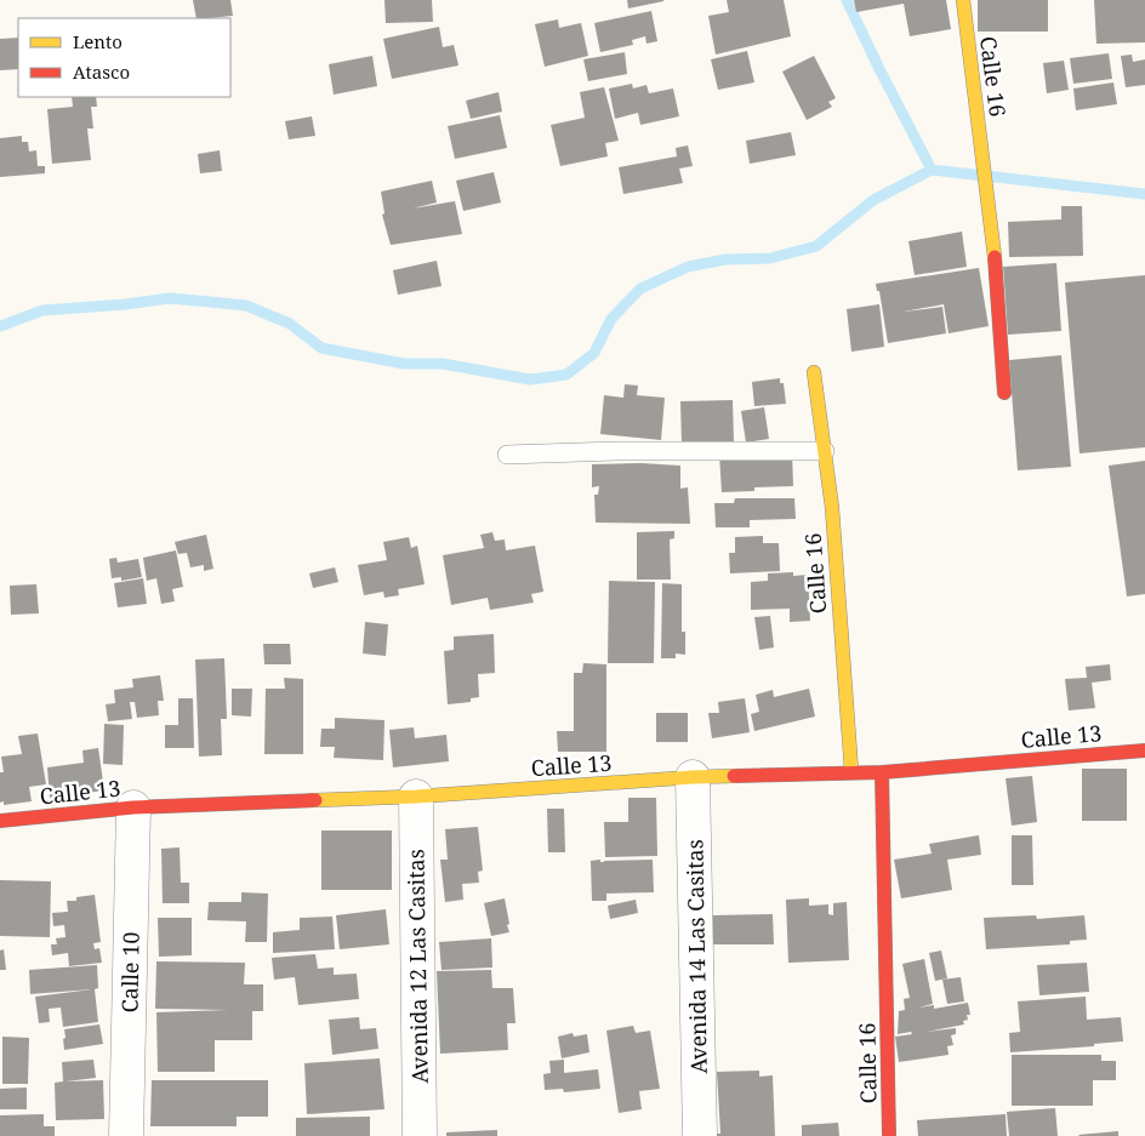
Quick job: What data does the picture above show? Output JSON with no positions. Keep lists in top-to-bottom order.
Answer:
{
  "streets": {
    "street": [
      "Calle 16",
      "Calle 13",
      "Avenida 14 Las Casitas",
      "Avenida 12 Las Casitas",
      "Calle 10"
    ]
  },
  "crossings": [
    ["Calle 16", "Calle 13"],
    ["Calle 13", "Avenida 14 Las Casitas"],
    ["Calle 13", "Avenida 12 Las Casitas"],
    ["Calle 13", "Calle 10"]
  ],
  "legend": ["Lento", "Atasco"]
}
